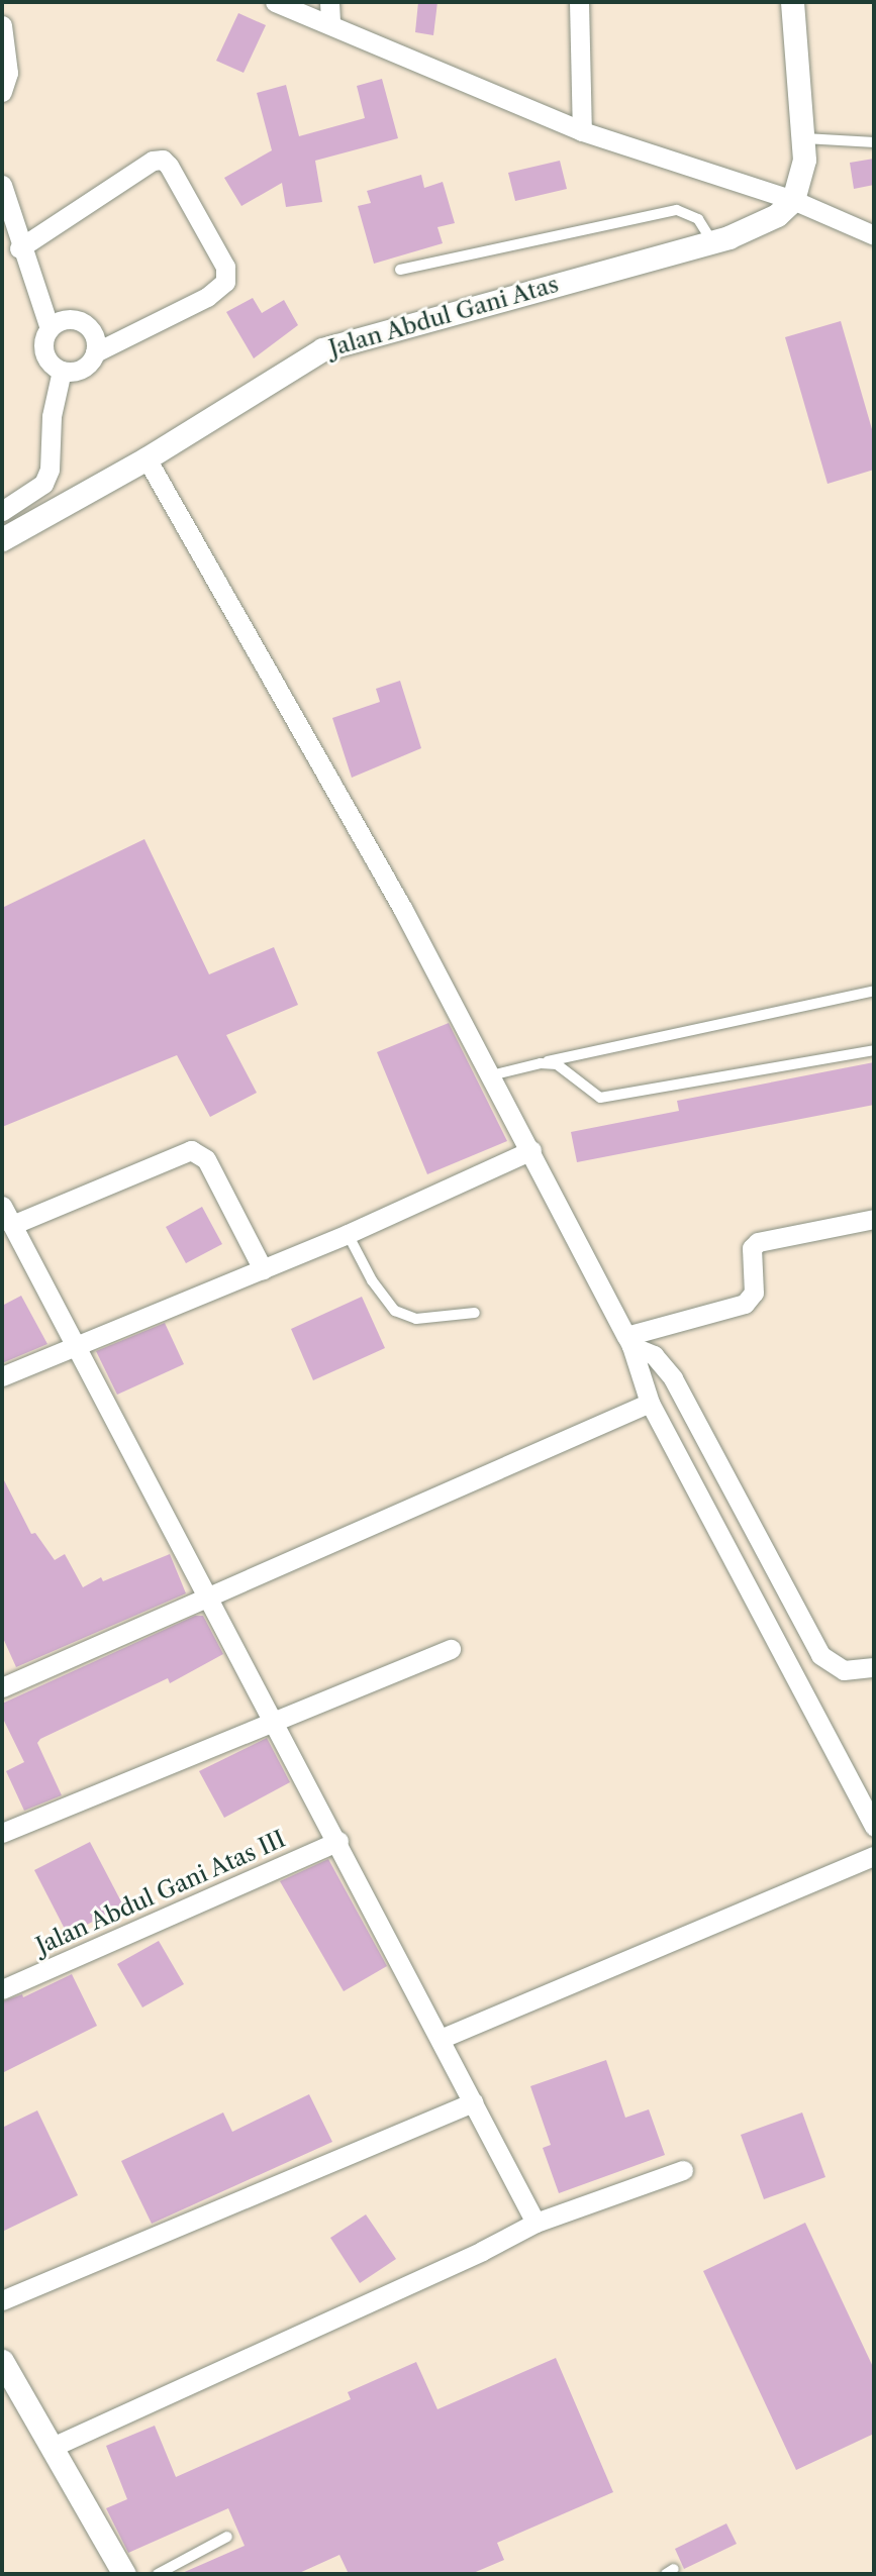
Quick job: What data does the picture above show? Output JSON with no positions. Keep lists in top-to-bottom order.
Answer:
{
  "streets": {
    "street": ["Jalan Abdul Gani Atas", "Jalan Abdul Gani Atas III"]
  }
}
